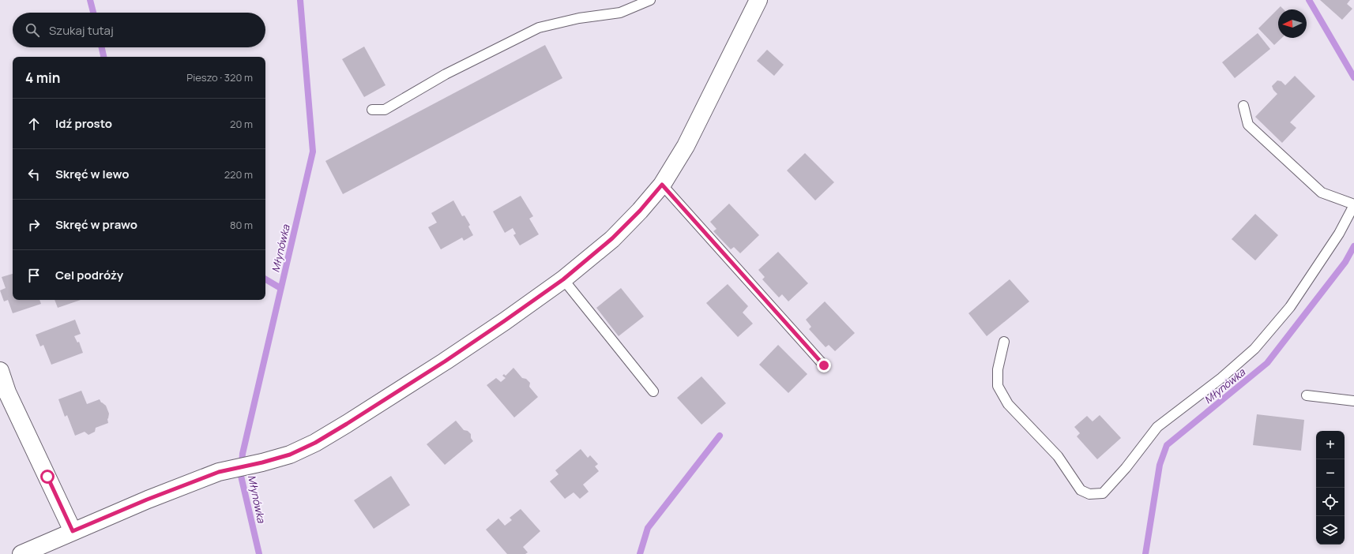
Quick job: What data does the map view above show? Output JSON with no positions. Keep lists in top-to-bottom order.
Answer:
{
  "water": ["Młynówka"],
  "north": "left",
  "page": {
    "search": "Szukaj tutaj",
    "heading": ["4 min", "Pieszo · 320 m"],
    "list": [
      ["Idź prosto", "20 m"],
      ["Skręć w lewo", "220 m"],
      ["Skręć w prawo", "80 m"],
      "Cel podróży"
    ],
    "map_buttons": ["+", "−"]
  }
}
